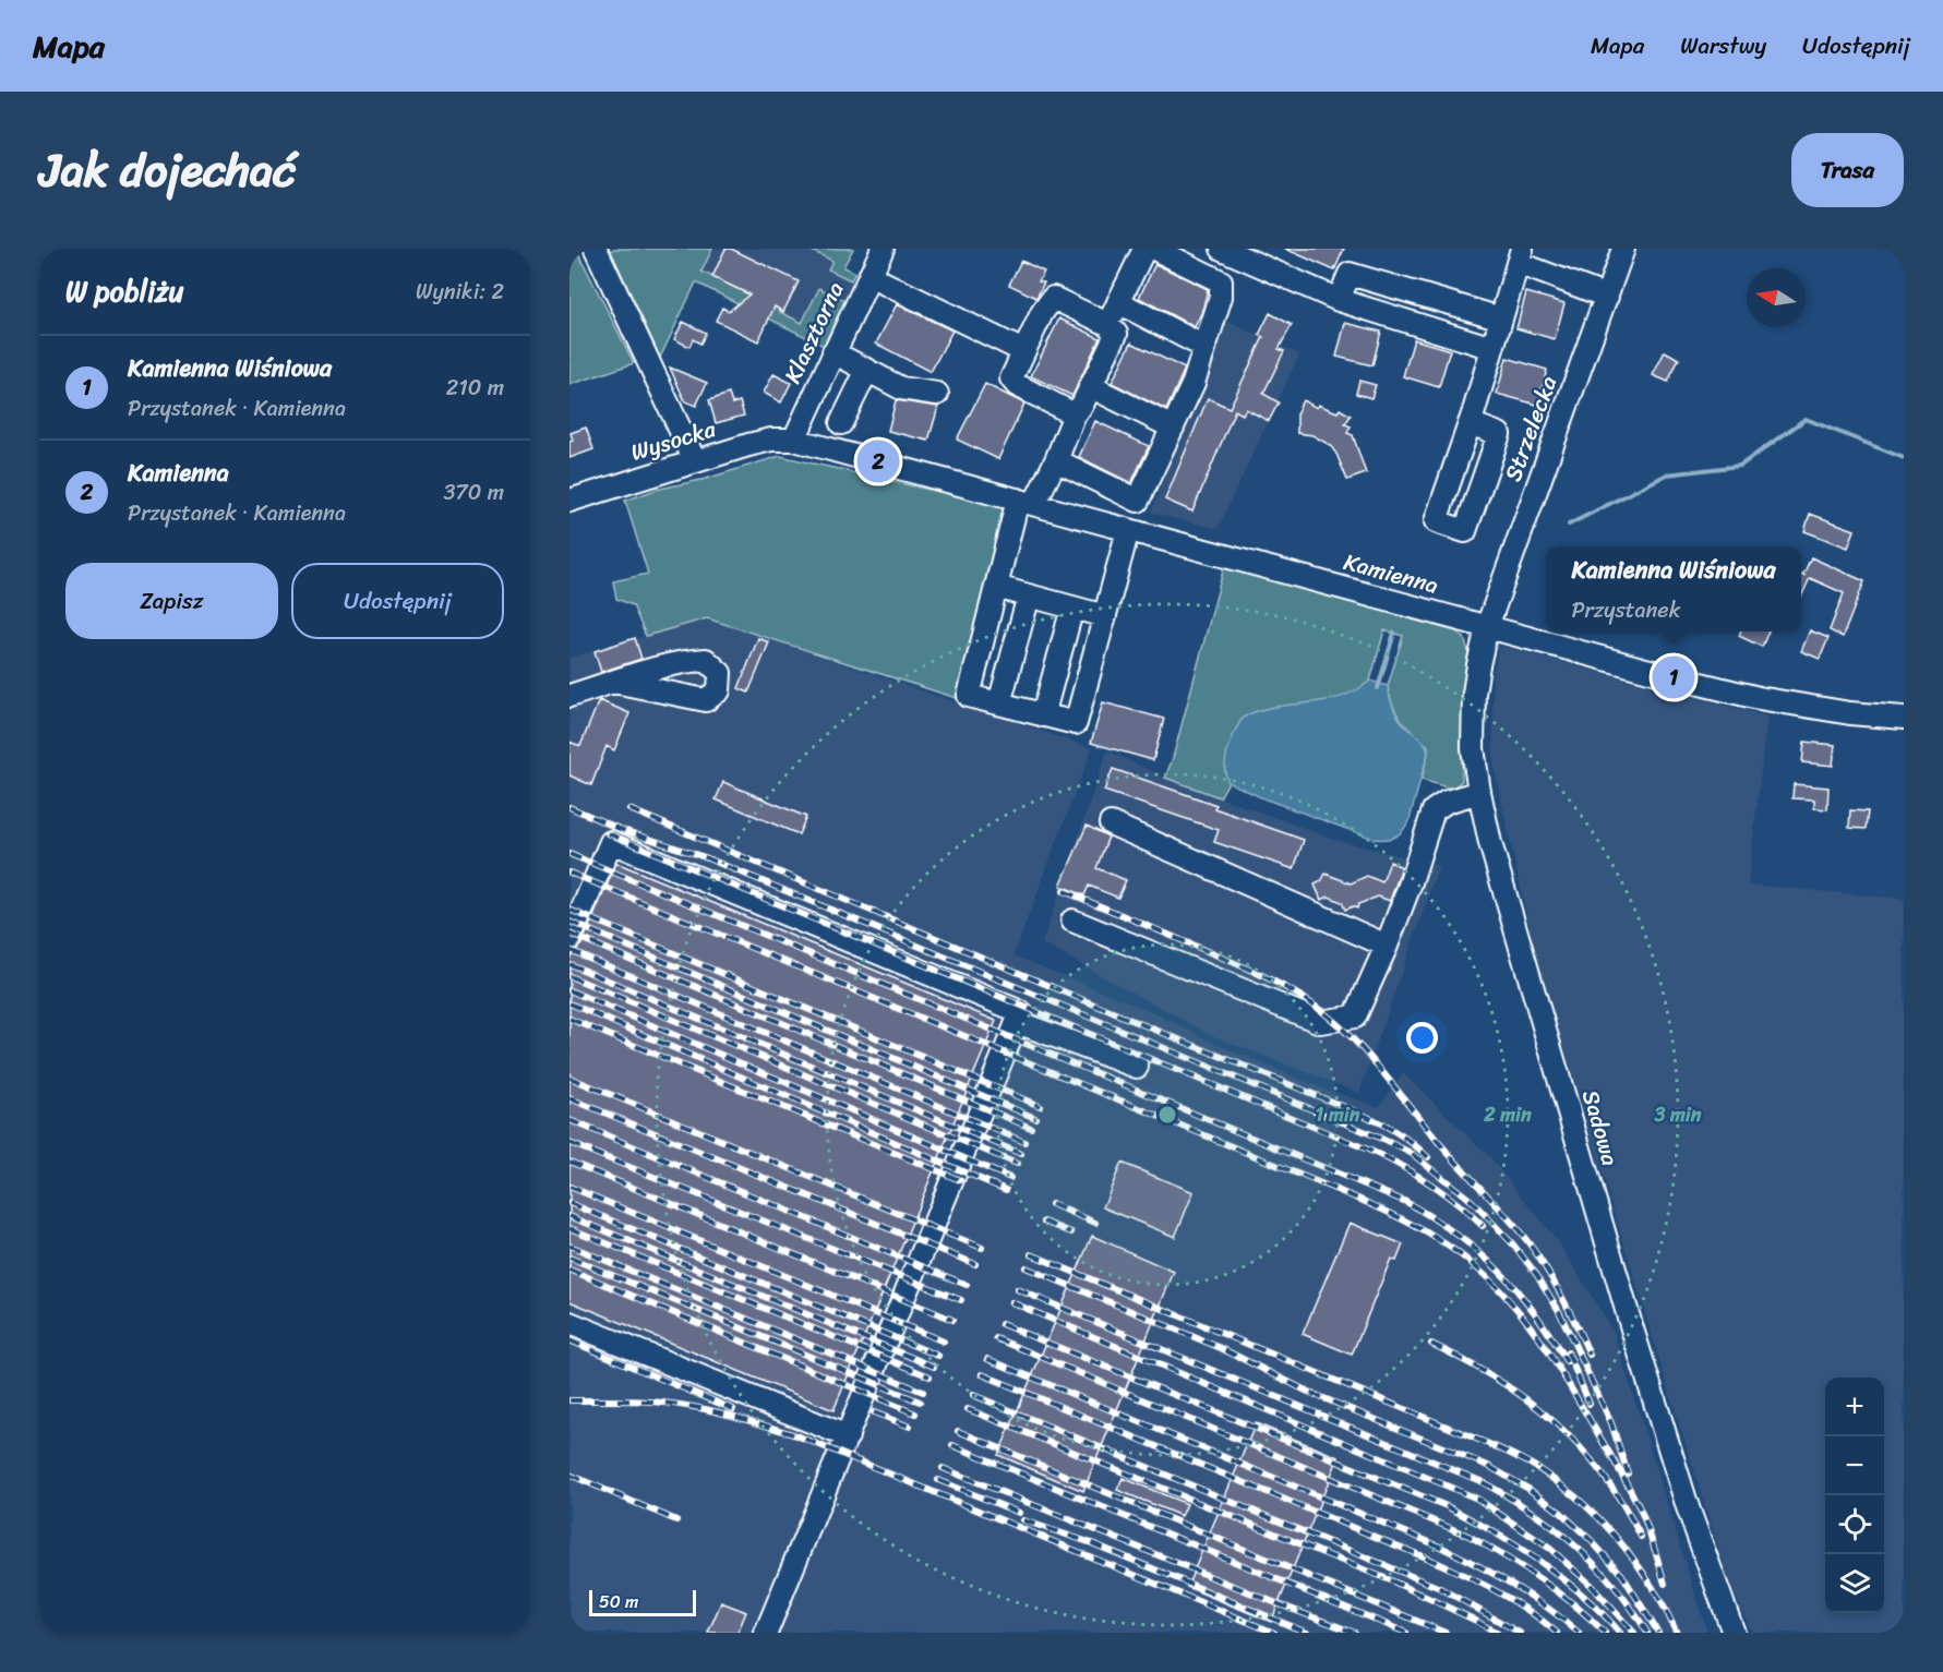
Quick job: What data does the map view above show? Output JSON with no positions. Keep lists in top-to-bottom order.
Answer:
{
  "streets": {
    "street": [
      "Klasztorna",
      "Strzelecka",
      "Wysocka",
      "Kamienna",
      "Sadowa"
    ]
  },
  "crossings": [
    ["Klasztorna", "Wysocka"],
    ["Klasztorna", "Kamienna"],
    ["Strzelecka", "Kamienna"],
    ["Strzelecka", "Sadowa"],
    ["Wysocka", "Kamienna"],
    ["Kamienna", "Sadowa"]
  ],
  "scale_bar": "50 m",
  "north": "left",
  "page": {
    "header": "Mapa",
    "nav": ["Mapa", "Warstwy", "Udostępnij"],
    "title": "Jak dojechać",
    "buttons": [
      "Trasa",
      ["Zapisz", "Udostępnij"]
    ],
    "heading": ["W pobliżu", "Wyniki: 2"],
    "list": [
      {
        "mark": "1",
        "name": "Kamienna Wiśniowa",
        "note": "Przystanek · Kamienna",
        "value": "210 m"
      },
      {
        "mark": "2",
        "name": "Kamienna",
        "note": "Przystanek · Kamienna",
        "value": "370 m"
      }
    ],
    "pins": ["2", "1"],
    "popup": ["Kamienna Wiśniowa", "Przystanek"],
    "map_buttons": ["+", "−"],
    "scale": "50 m"
  },
  "rings": ["1 min", "2 min", "3 min"]
}
